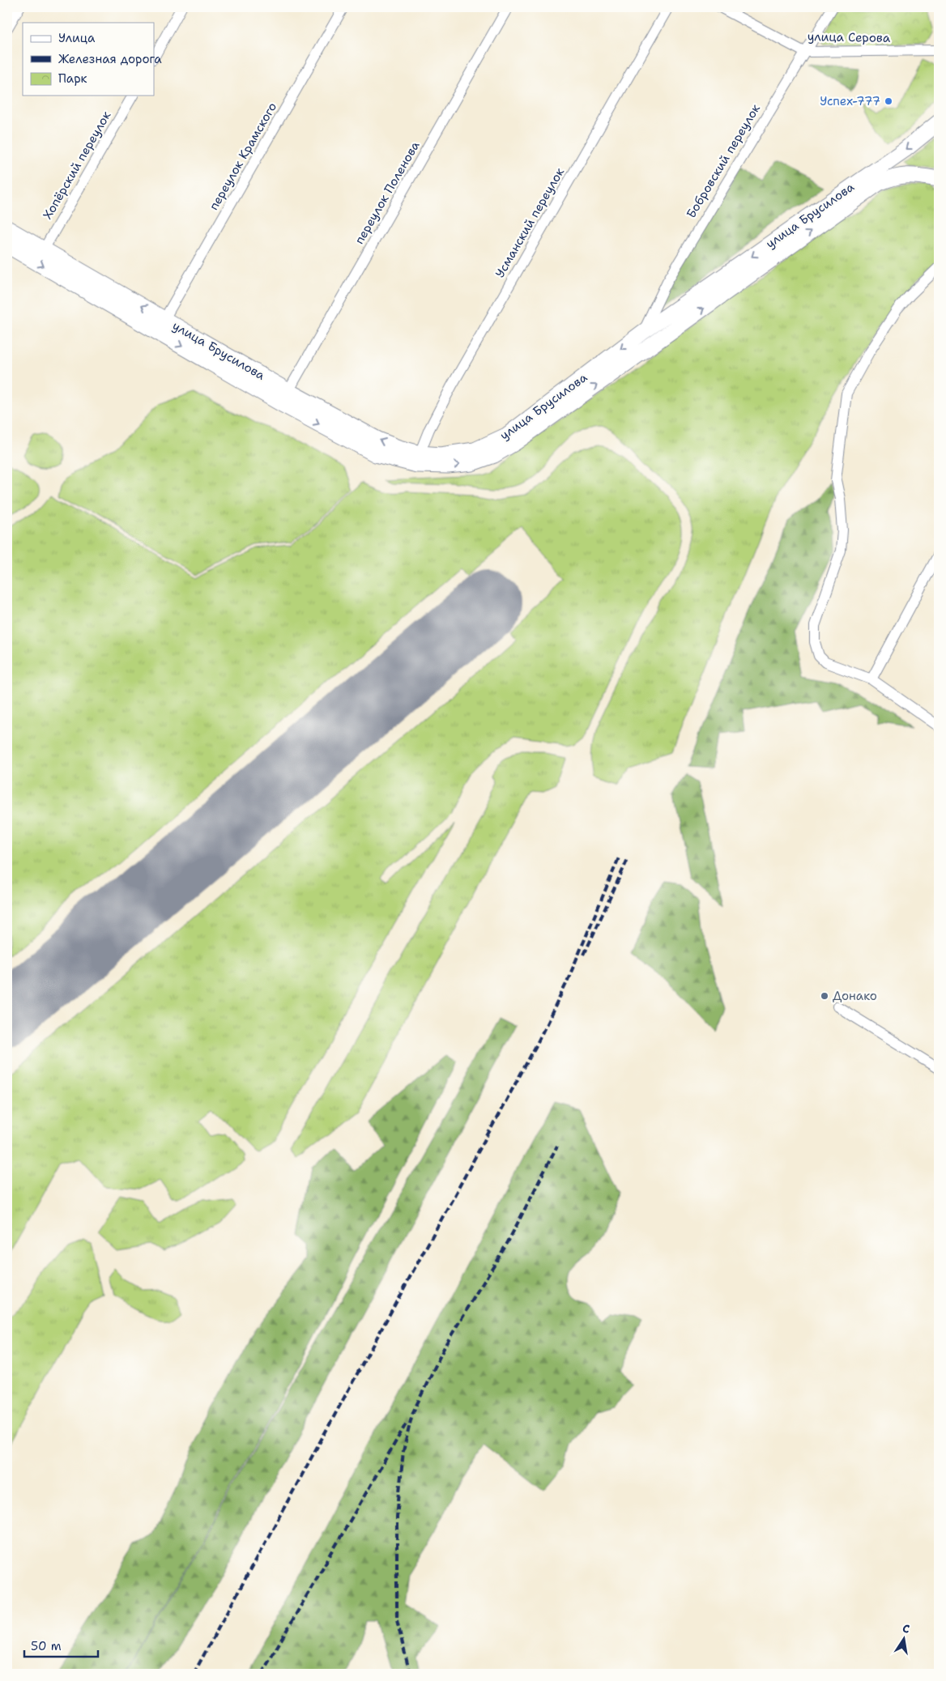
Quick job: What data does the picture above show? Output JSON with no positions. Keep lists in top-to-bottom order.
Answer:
{
  "streets": {
    "main road": ["улица Брусилова"],
    "street": [
      "улица Серова",
      "переулок Крамского",
      "Бобровский переулок",
      "Хопёрский переулок",
      "переулок Поленова",
      "Усманский переулок"
    ]
  },
  "crossings": [
    ["улица Серова", "Бобровский переулок"],
    ["переулок Крамского", "улица Брусилова"],
    ["Бобровский переулок", "улица Брусилова"],
    ["Хопёрский переулок", "улица Брусилова"],
    ["переулок Поленова", "улица Брусилова"],
    ["улица Брусилова", "Усманский переулок"]
  ],
  "places": ["Успех-777", "Донако"],
  "legend": ["Улица", "Железная дорога", "Парк"],
  "scale_bar": "50 m",
  "north": "top"
}
